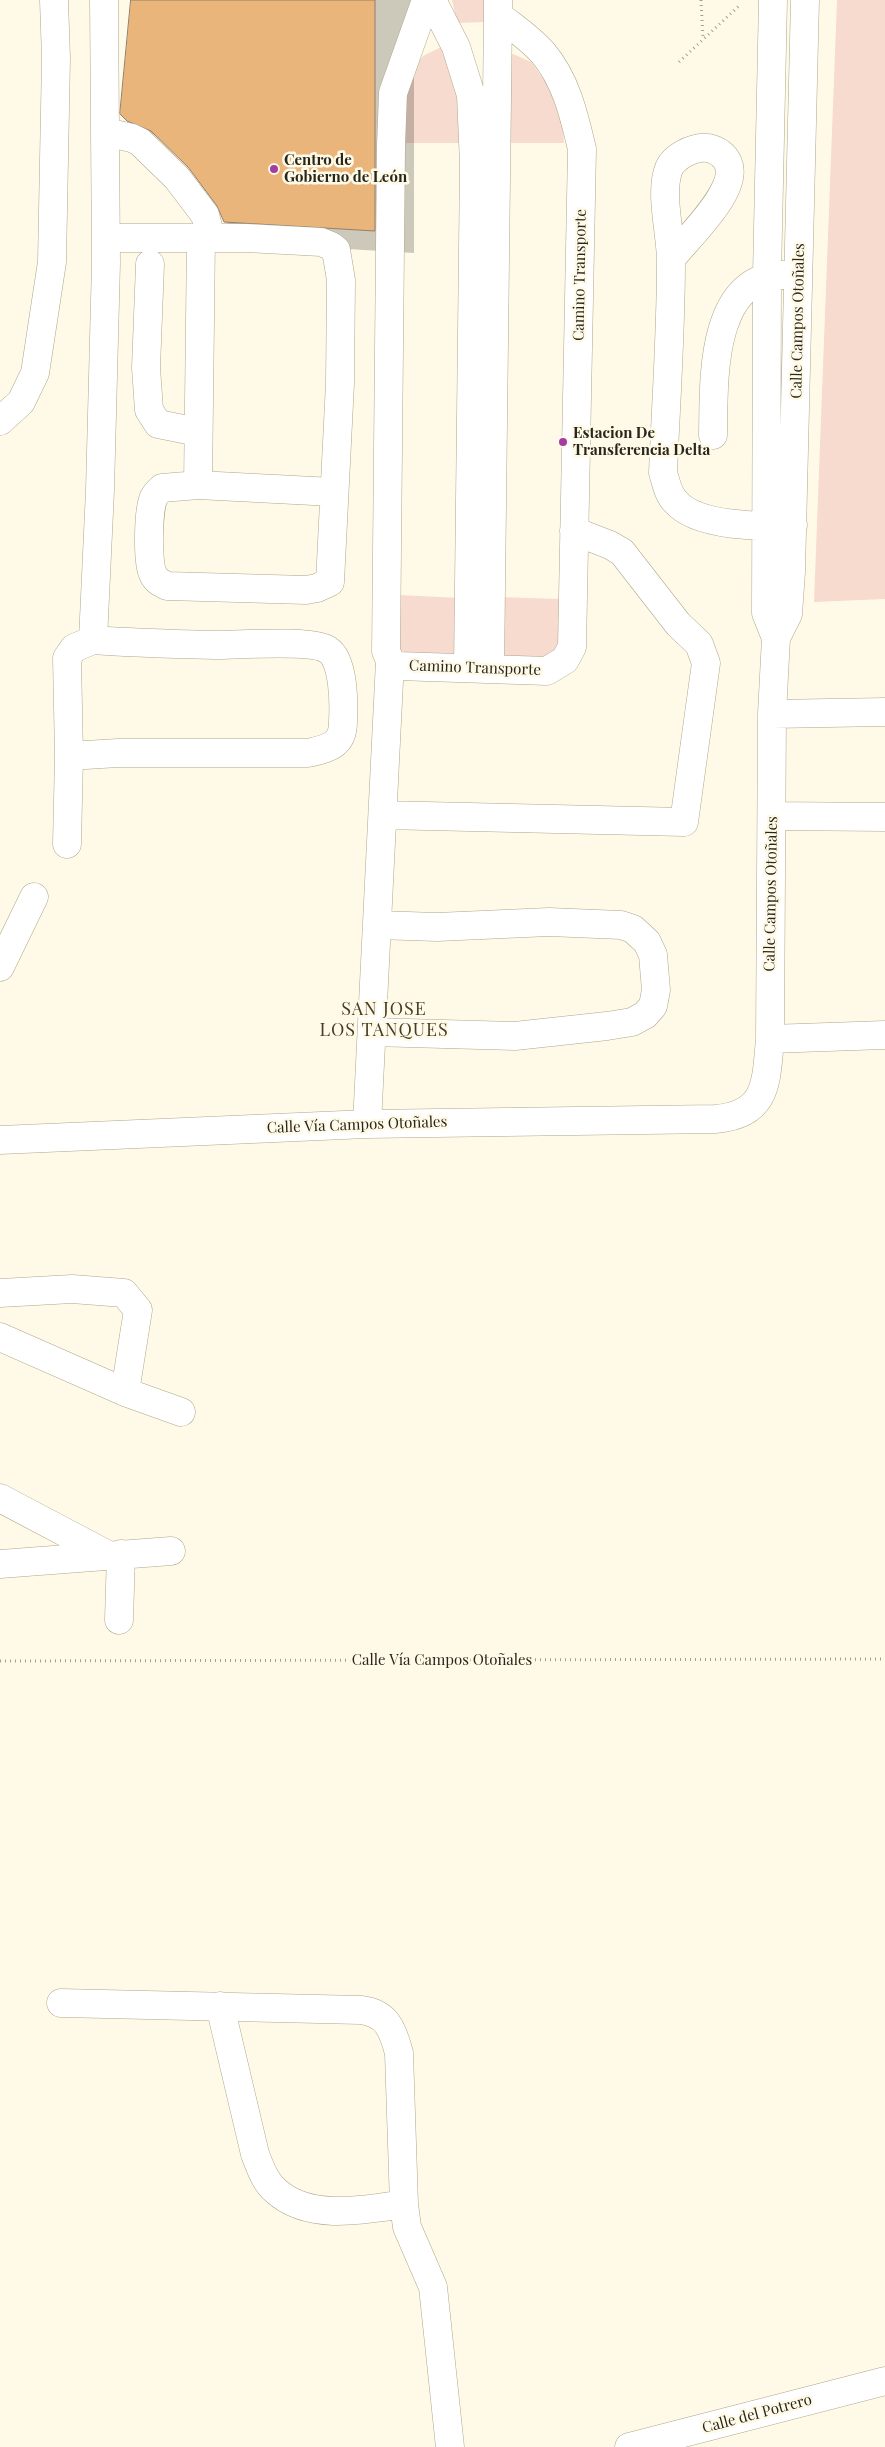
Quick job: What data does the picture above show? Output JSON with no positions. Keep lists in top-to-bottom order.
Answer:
{
  "streets": {
    "street": [
      "Camino Transporte",
      "Calle Campos Otoñales",
      "Calle Vía Campos Otoñales",
      "Calle del Potrero"
    ]
  },
  "crossings": [
    ["Calle Campos Otoñales", "Calle Vía Campos Otoñales"]
  ],
  "districts": ["SAN JOSE LOS TANQUES"],
  "places": ["Centro de Gobierno de León", "Estacion De Transferencia Delta"]
}
